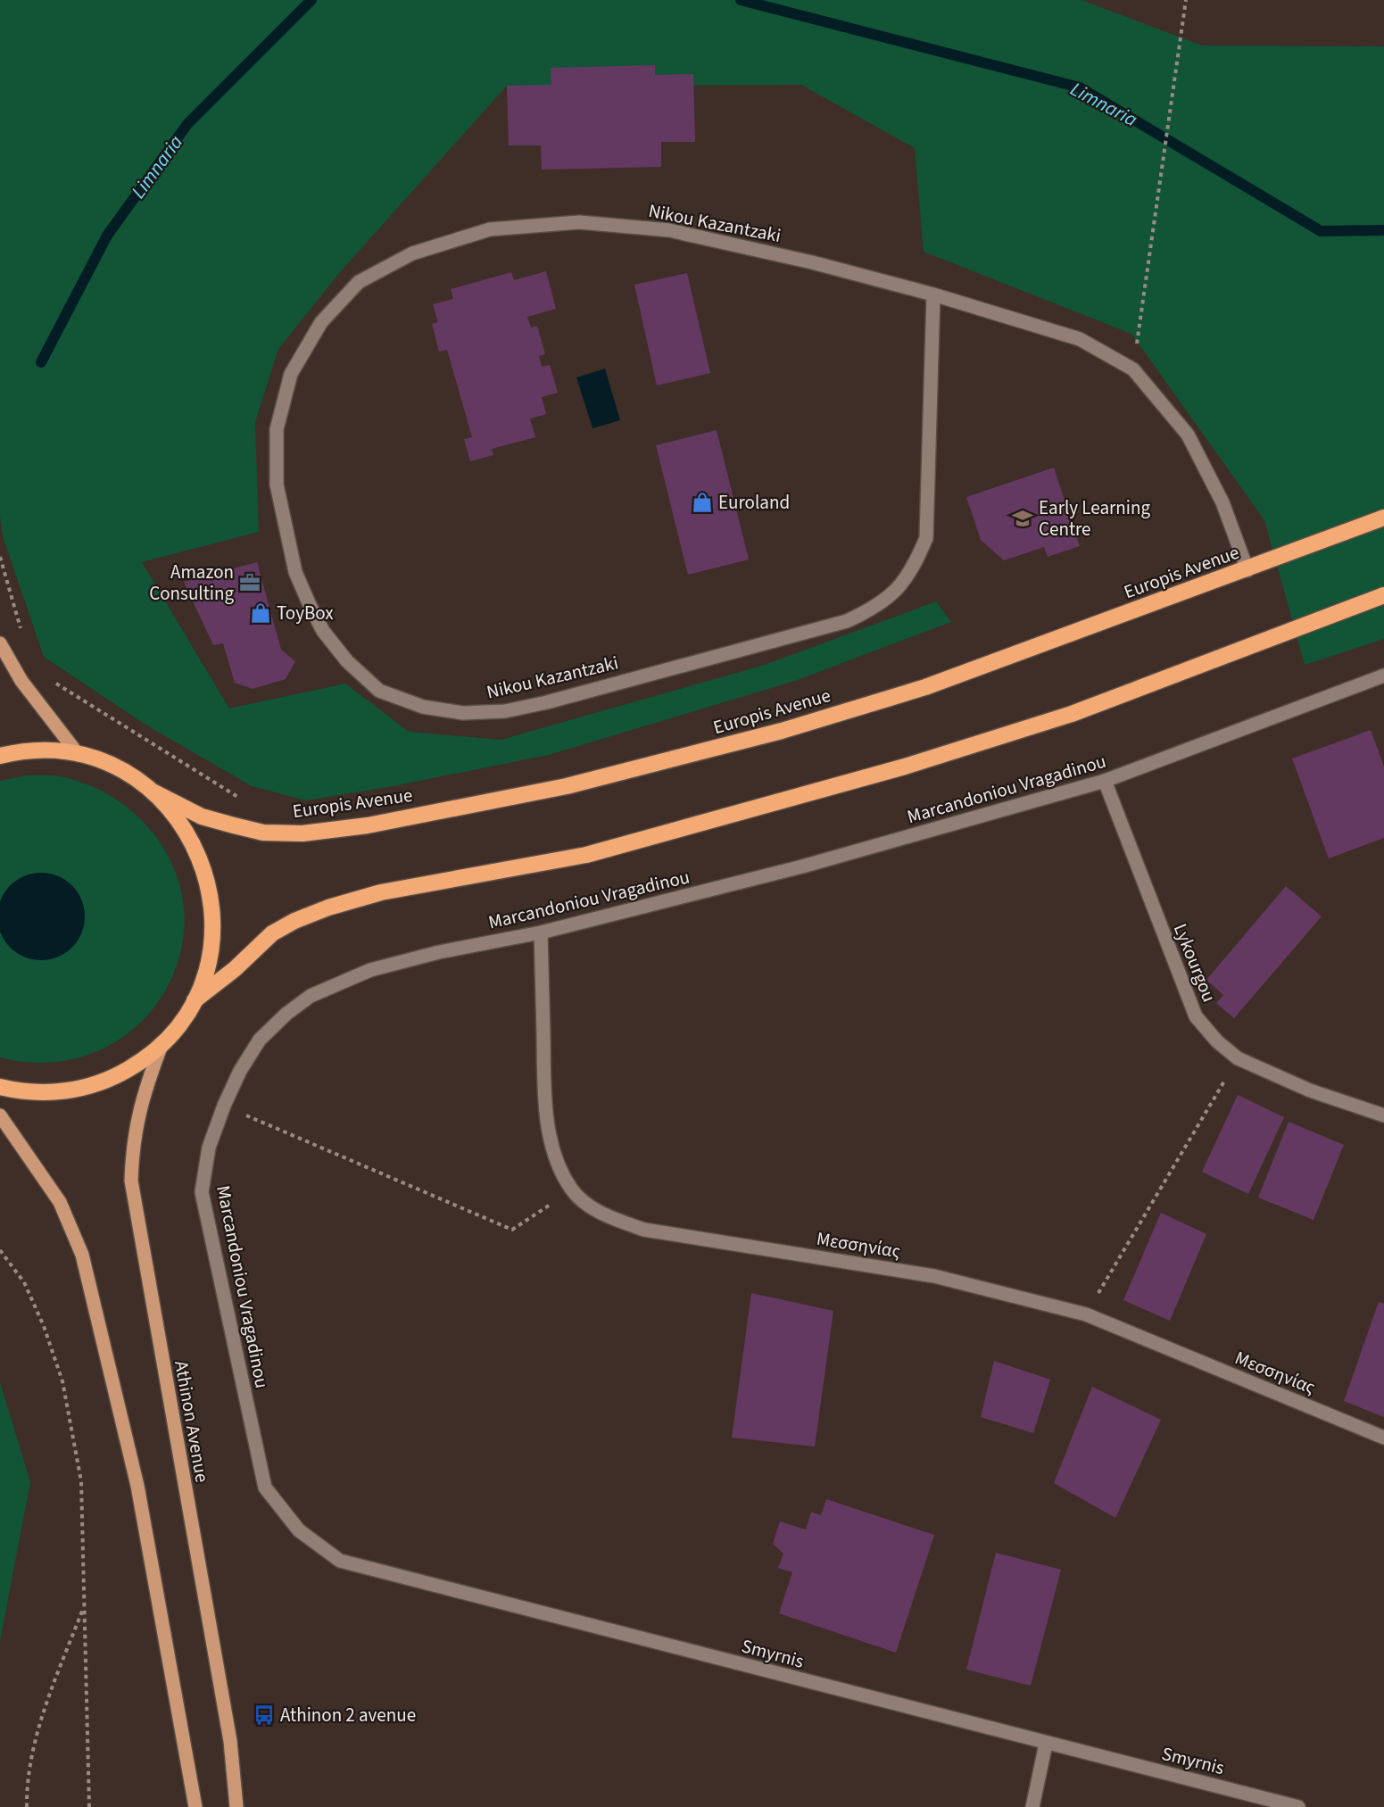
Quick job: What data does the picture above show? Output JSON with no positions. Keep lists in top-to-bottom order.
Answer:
{
  "streets": {
    "highway": ["Europis Avenue"],
    "main road": ["Athinon Avenue"],
    "street": [
      "Nikou Kazantzaki",
      "Marcandoniou Vragadinou",
      "Lykourgou",
      "Μεσσηνίας",
      "Smyrnis"
    ]
  },
  "crossings": [
    ["Nikou Kazantzaki", "Europis Avenue"],
    ["Marcandoniou Vragadinou", "Lykourgou"],
    ["Marcandoniou Vragadinou", "Μεσσηνίας"],
    ["Marcandoniou Vragadinou", "Smyrnis"]
  ],
  "water": ["Limnaria"],
  "places": {
    "shop": ["Euroland", "ToyBox"],
    "school or university": ["Early Learning Centre"],
    "office": ["Amazon Consulting"],
    "bus stop": ["Athinon 2 avenue"]
  }
}
